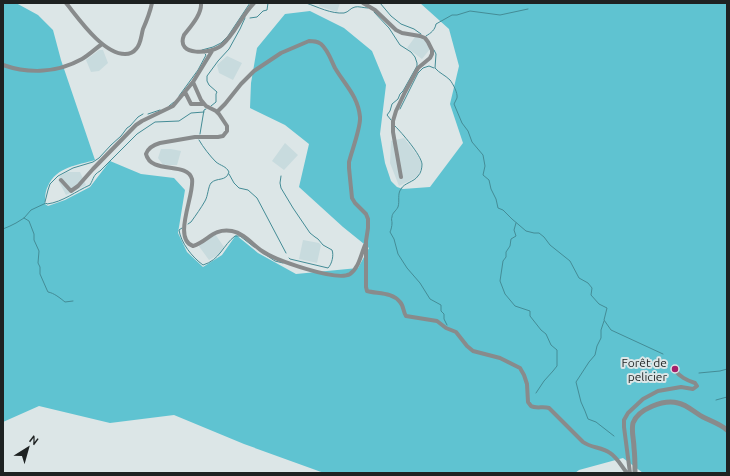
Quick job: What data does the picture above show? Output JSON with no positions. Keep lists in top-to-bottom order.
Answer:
{
  "places": ["Forêt de pelicier"],
  "north": "top right"
}
